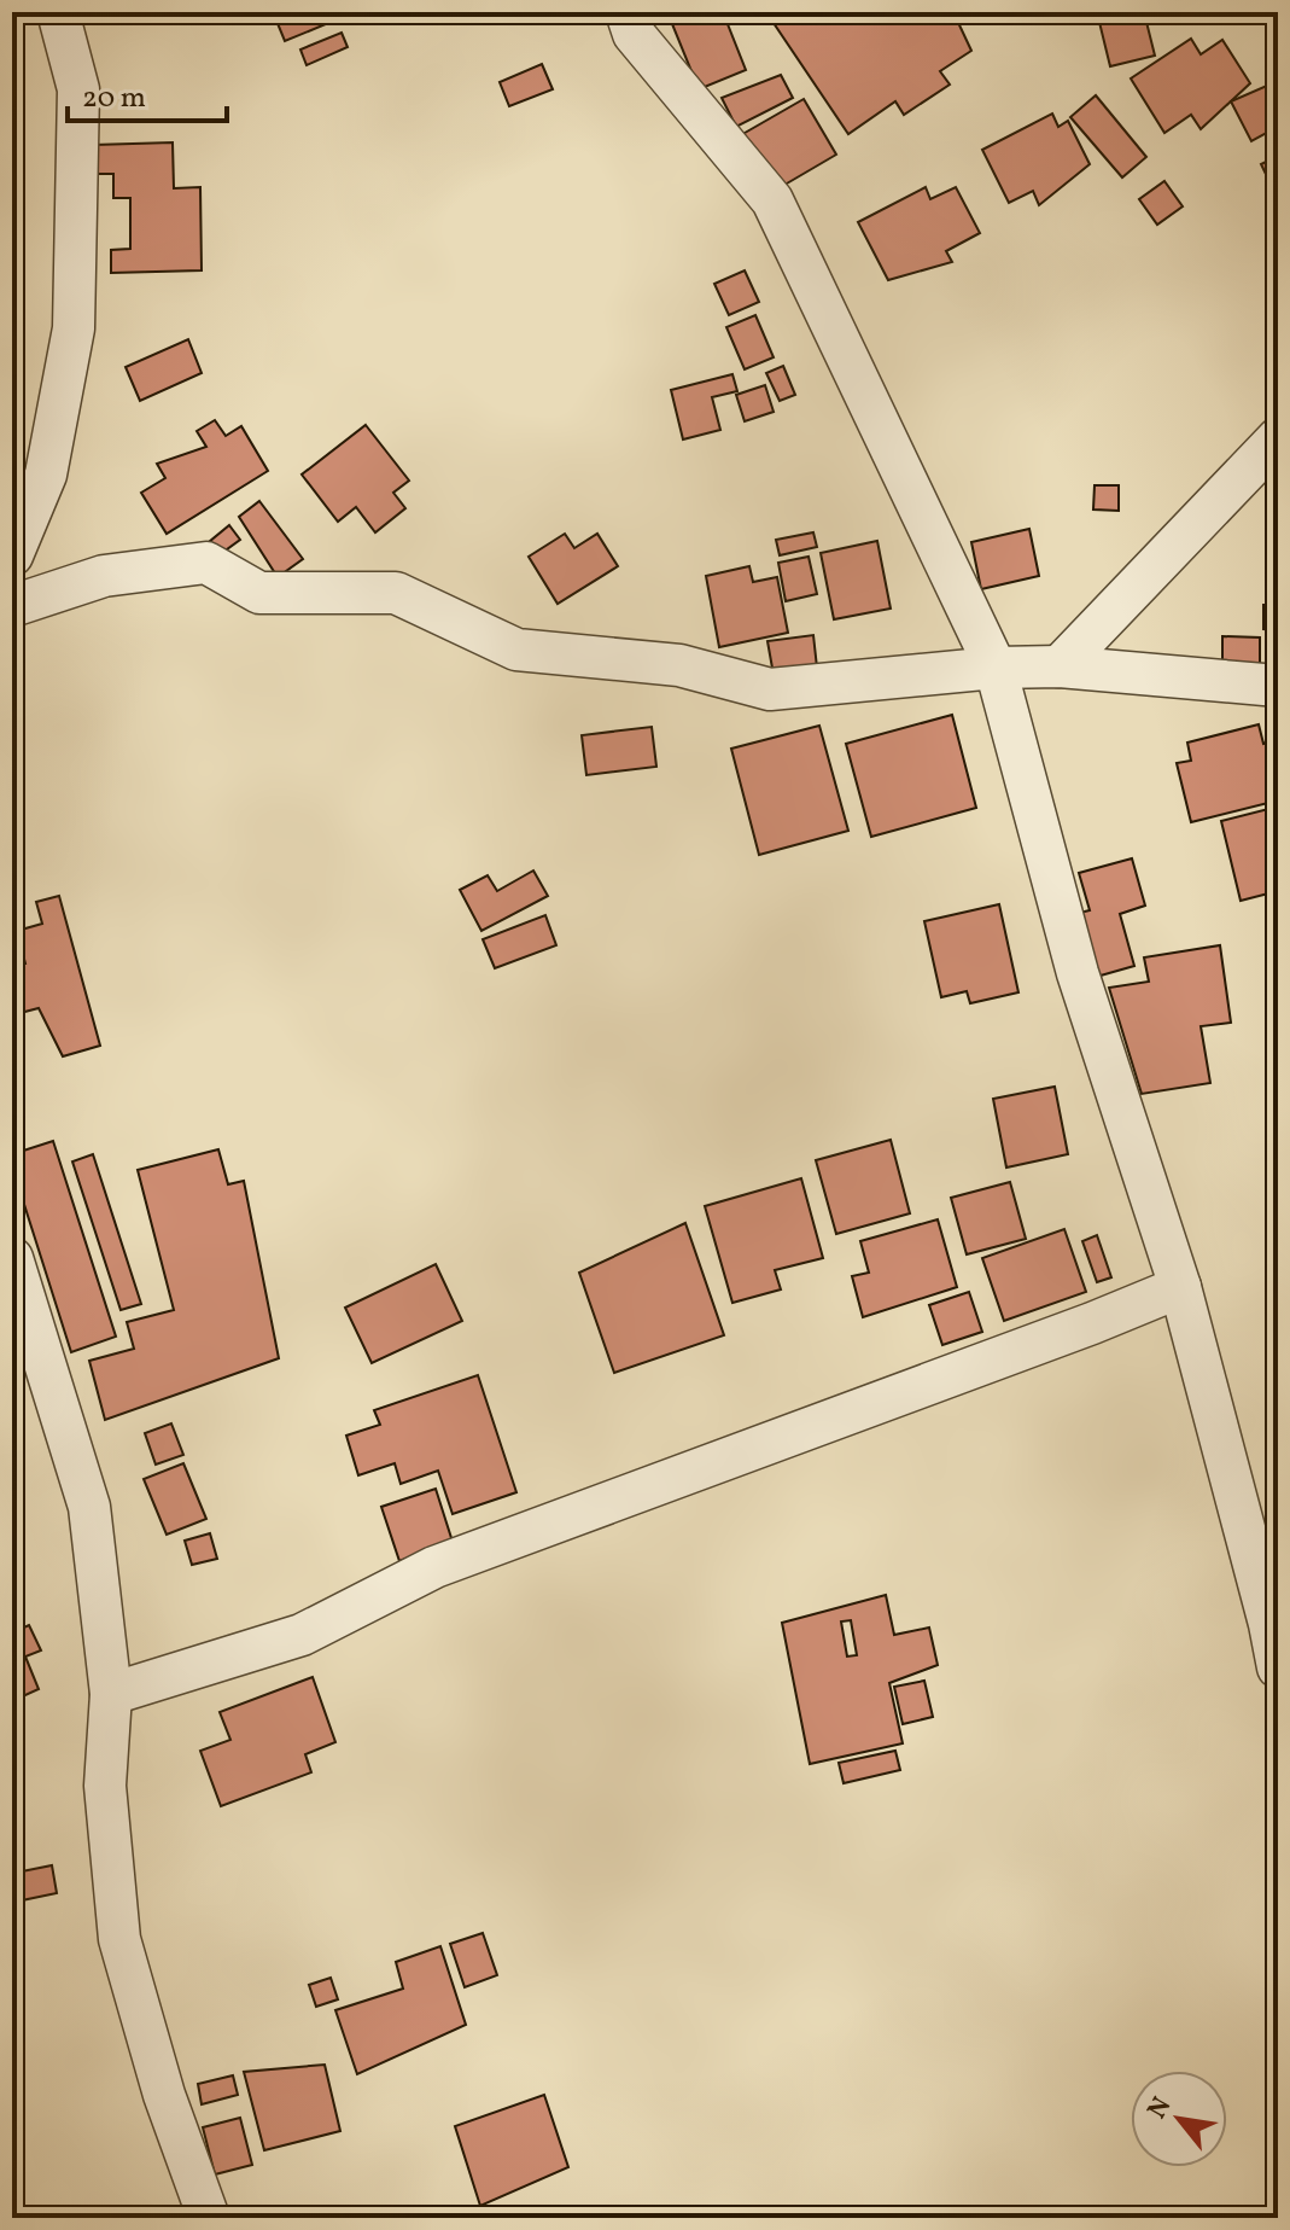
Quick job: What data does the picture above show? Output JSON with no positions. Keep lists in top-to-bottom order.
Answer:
{
  "scale_bar": "20 m",
  "north": "top left"
}
